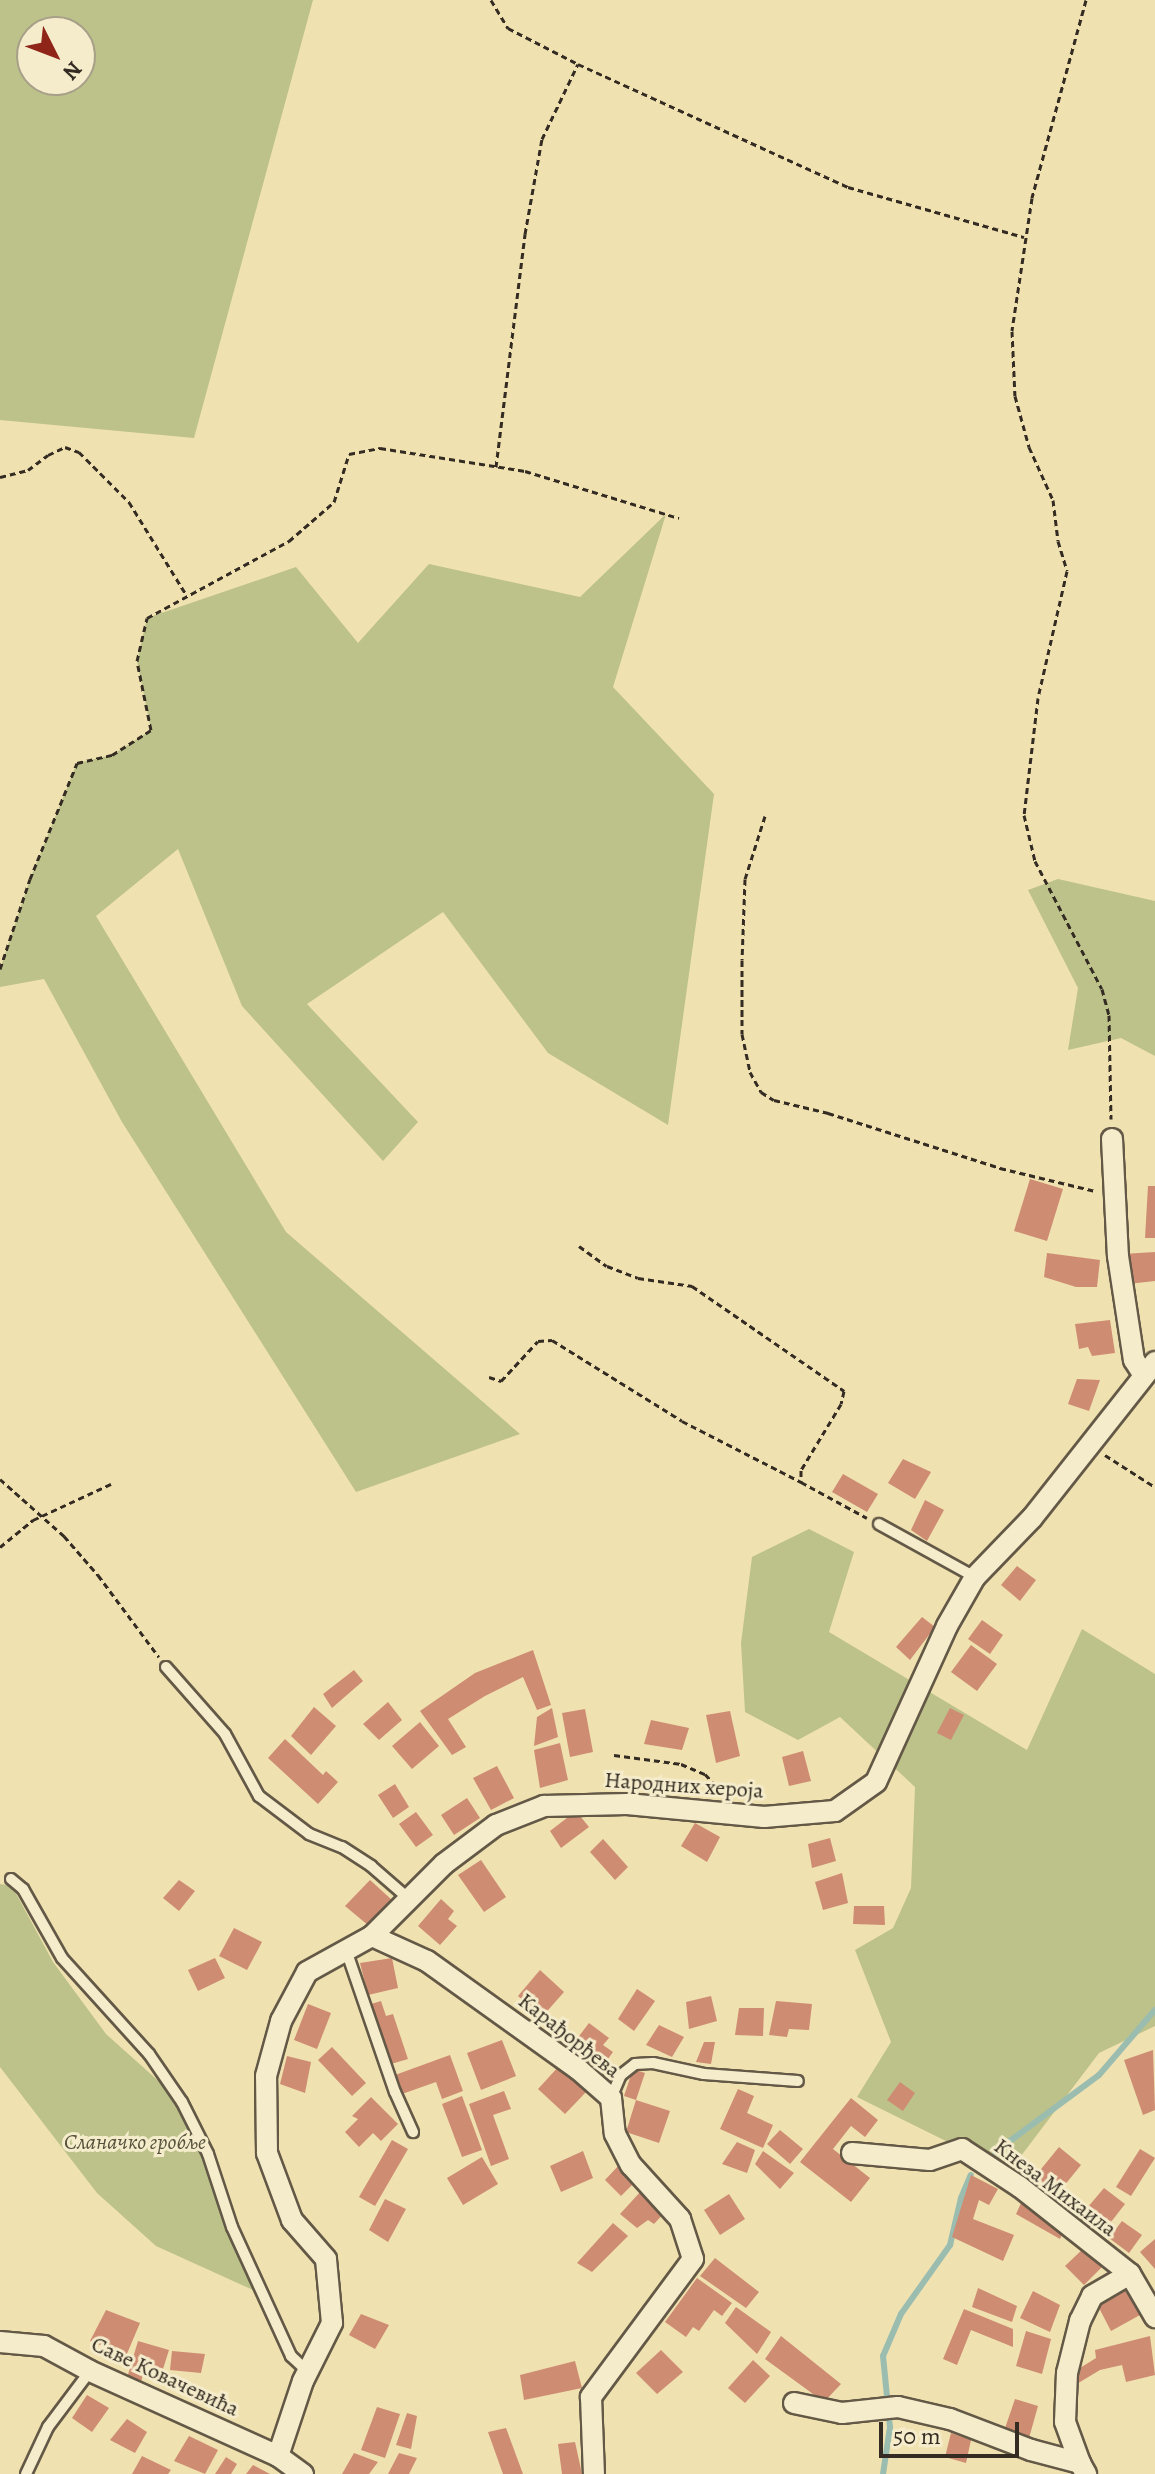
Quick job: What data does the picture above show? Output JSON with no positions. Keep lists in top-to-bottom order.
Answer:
{
  "streets": {
    "street": [
      "Народних хероја",
      "Карађорђева",
      "Кнеза Михаила",
      "Саве Ковачевића"
    ]
  },
  "crossings": [
    ["Народних хероја", "Карађорђева"],
    ["Народних хероја", "Саве Ковачевића"]
  ],
  "parks": ["Сланачко гробље"],
  "scale_bar": "50 m",
  "north": "bottom right"
}
